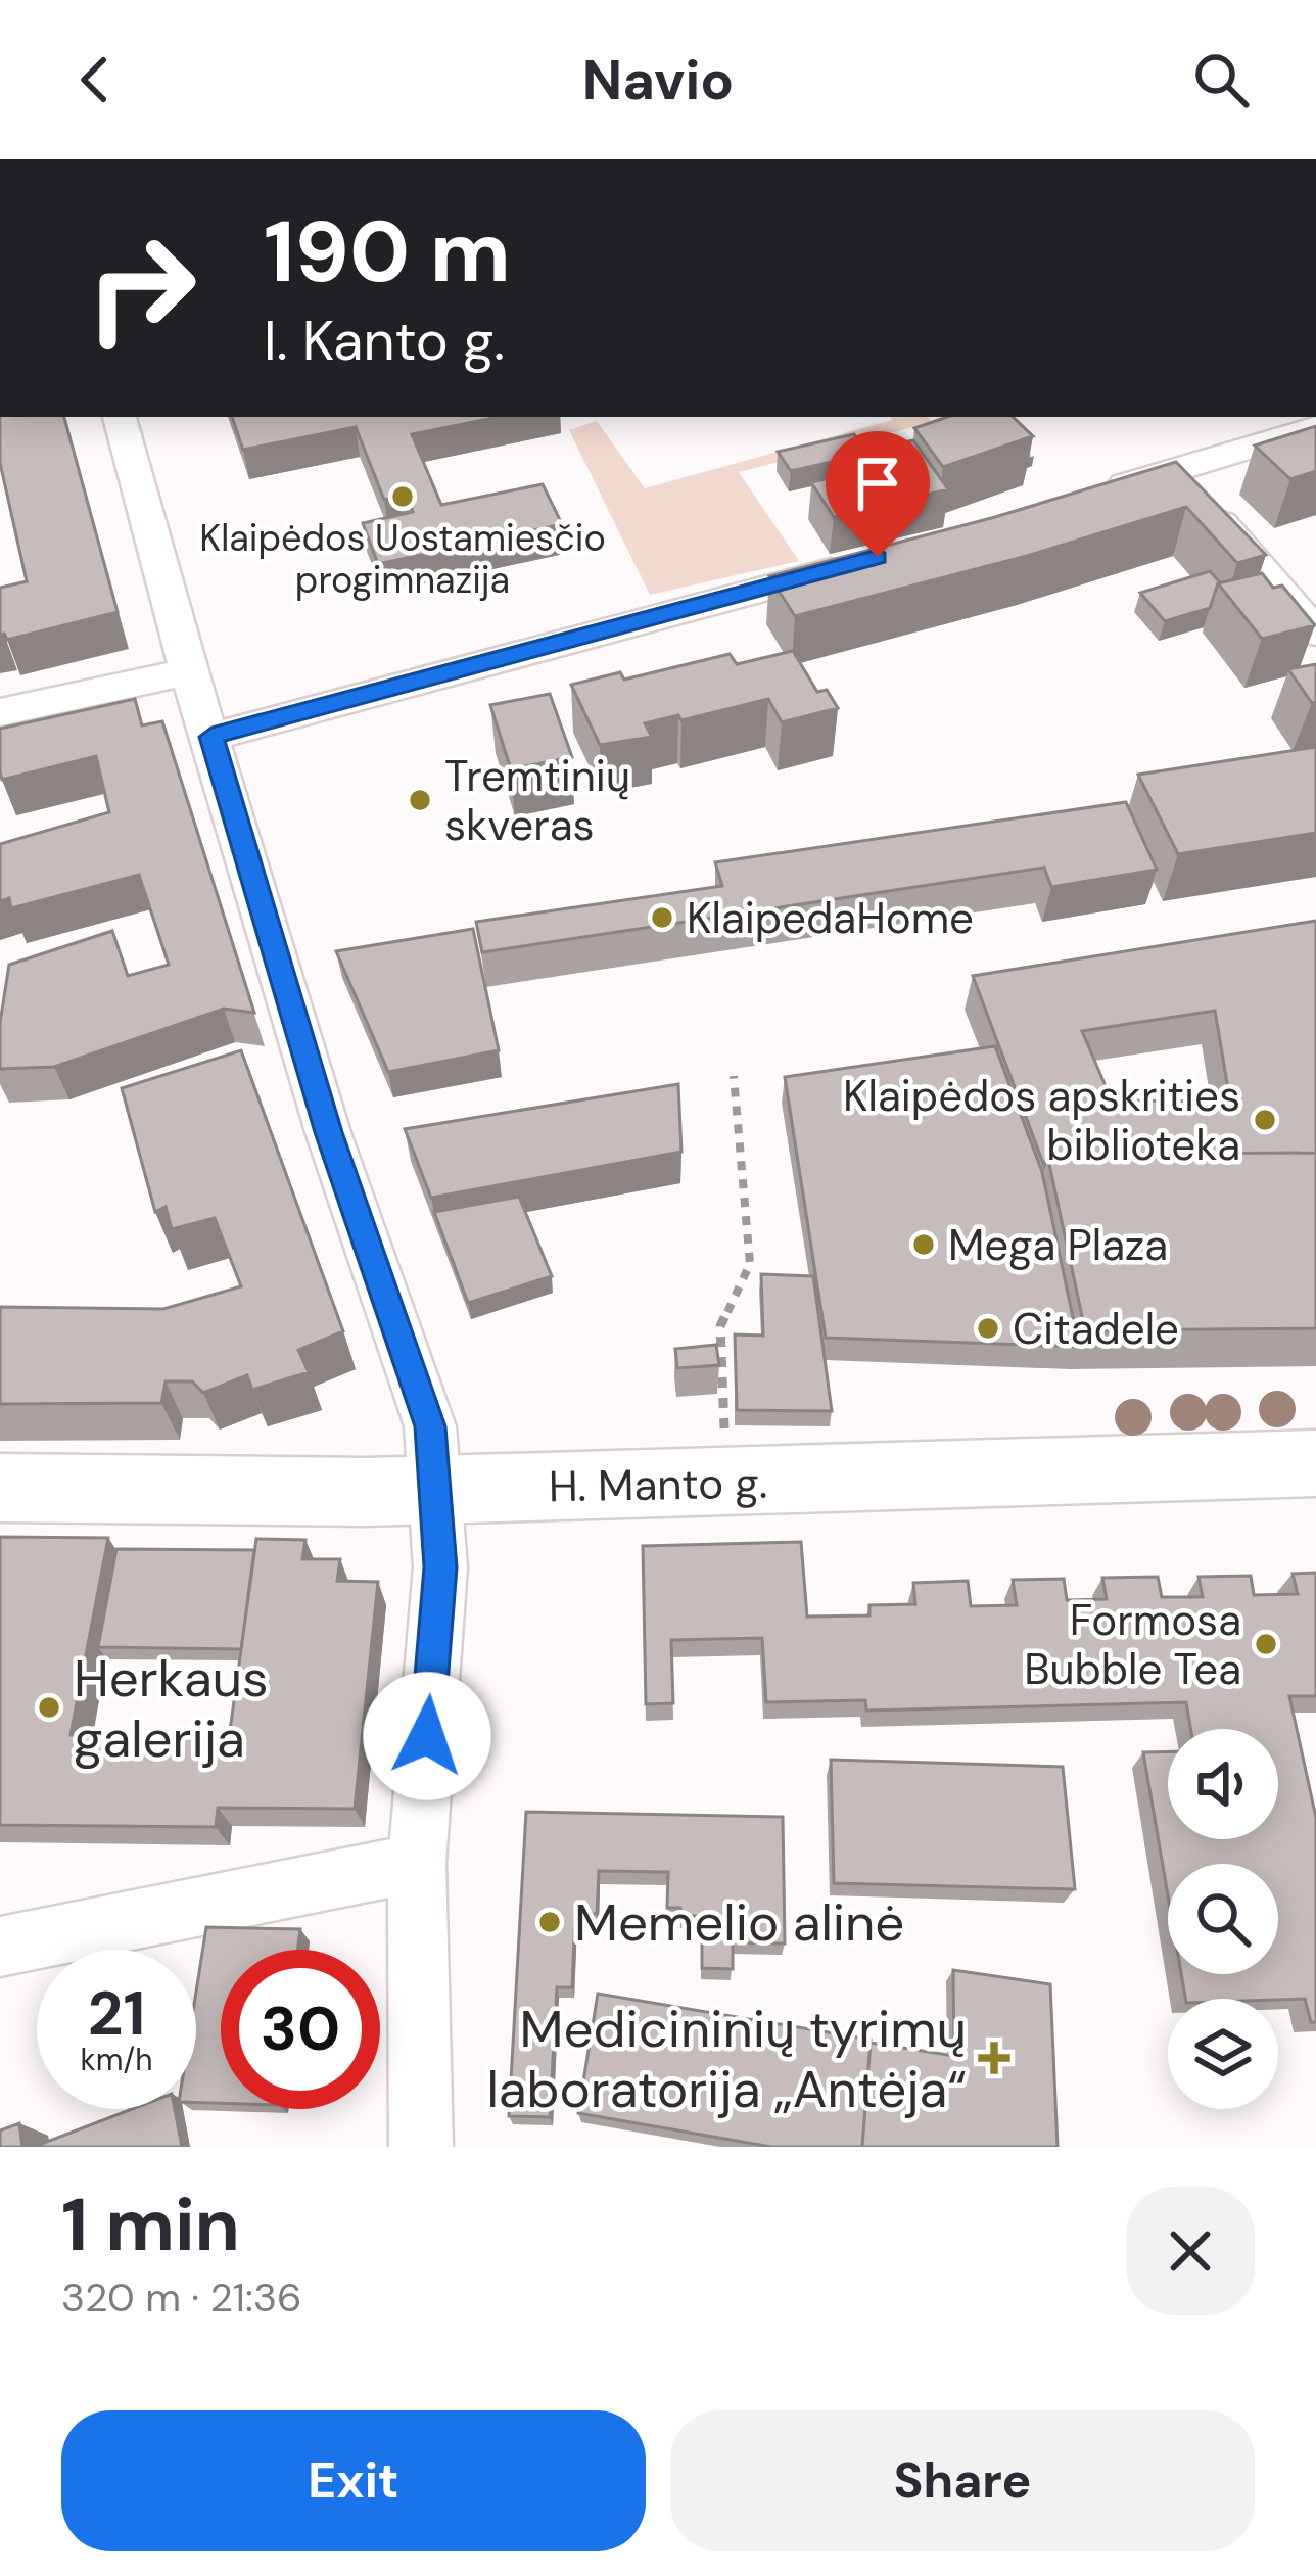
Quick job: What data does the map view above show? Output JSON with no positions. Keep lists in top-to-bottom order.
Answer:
{
  "streets": {
    "main road": ["H. Manto g."]
  },
  "places": {
    "other": [
      "Klaipėdos Uostamiesčio progimnazija",
      "Tremtinių skveras",
      "KlaipedaHome",
      "Klaipėdos apskrities biblioteka",
      "Mega Plaza",
      "Citadele",
      "Formosa Bubble Tea",
      "Herkaus galerija",
      "Memelio alinė"
    ],
    "health": ["Medicininių tyrimų laboratorija „Antėja“"]
  },
  "page": {
    "header": "Navio",
    "turn": ["190 m", "I. Kanto g."],
    "speed": "21 km/h",
    "limit": "30",
    "heading": ["1 min", "320 m · 21:36"],
    "buttons": ["Exit", "Share"]
  }
}
